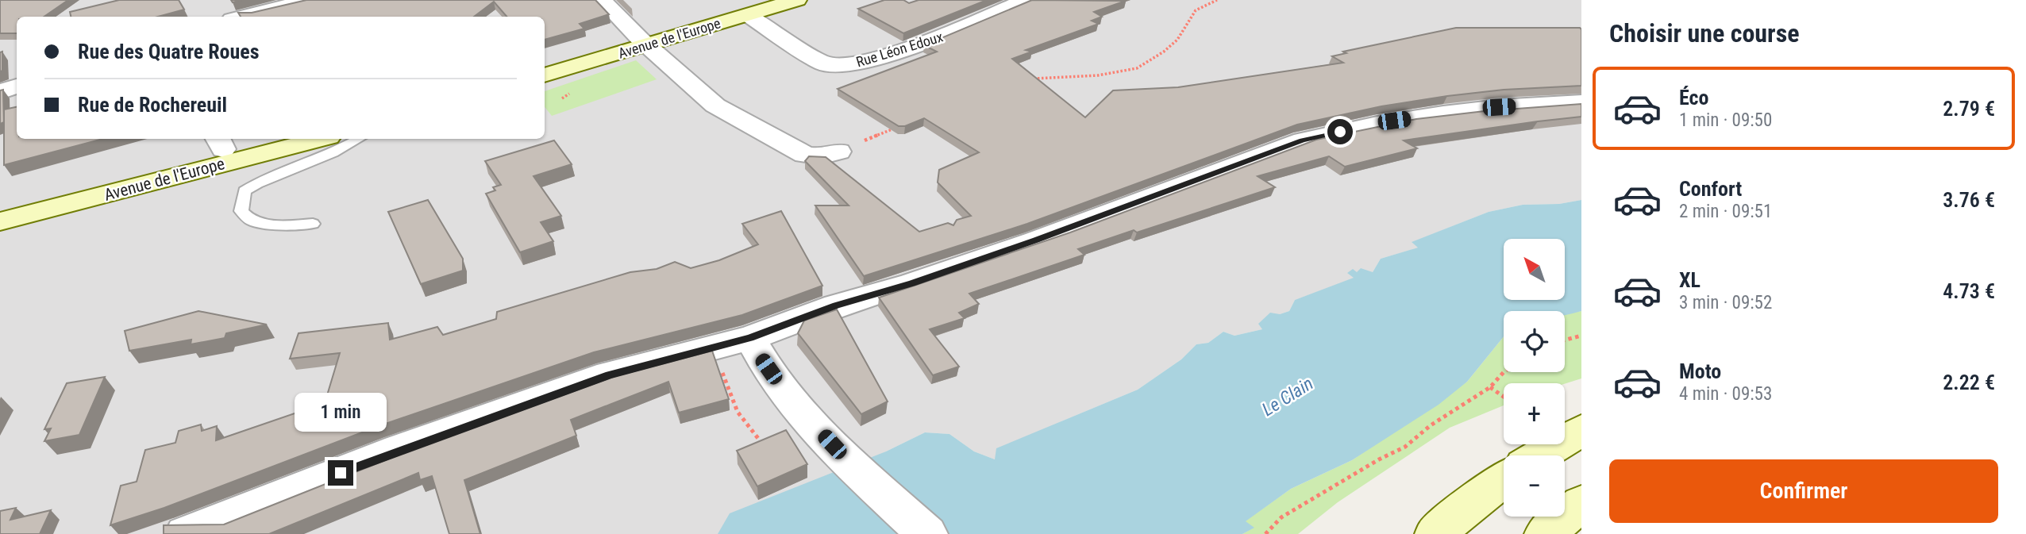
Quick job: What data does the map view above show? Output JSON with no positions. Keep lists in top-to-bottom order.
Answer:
{
  "streets": {
    "main road": ["Avenue de l'Europe"],
    "street": ["Rue Léon Edoux"]
  },
  "crossings": [
    ["Avenue de l'Europe", "Rue Léon Edoux"]
  ],
  "water": ["Le Clain"],
  "north": "top left",
  "page": {
    "heading": "Choisir une course",
    "banner": ["Rue des Quatre Roues", "Rue de Rochereuil"],
    "list": [
      {
        "name": "Éco",
        "note": "1 min · 09:50",
        "value": "2.79 €"
      },
      {
        "name": "Confort",
        "note": "2 min · 09:51",
        "value": "3.76 €"
      },
      {
        "name": "XL",
        "note": "3 min · 09:52",
        "value": "4.73 €"
      },
      {
        "name": "Moto",
        "note": "4 min · 09:53",
        "value": "2.22 €"
      }
    ],
    "map_buttons": ["+", "−"],
    "bubble": "1 min",
    "buttons": "Confirmer"
  }
}
